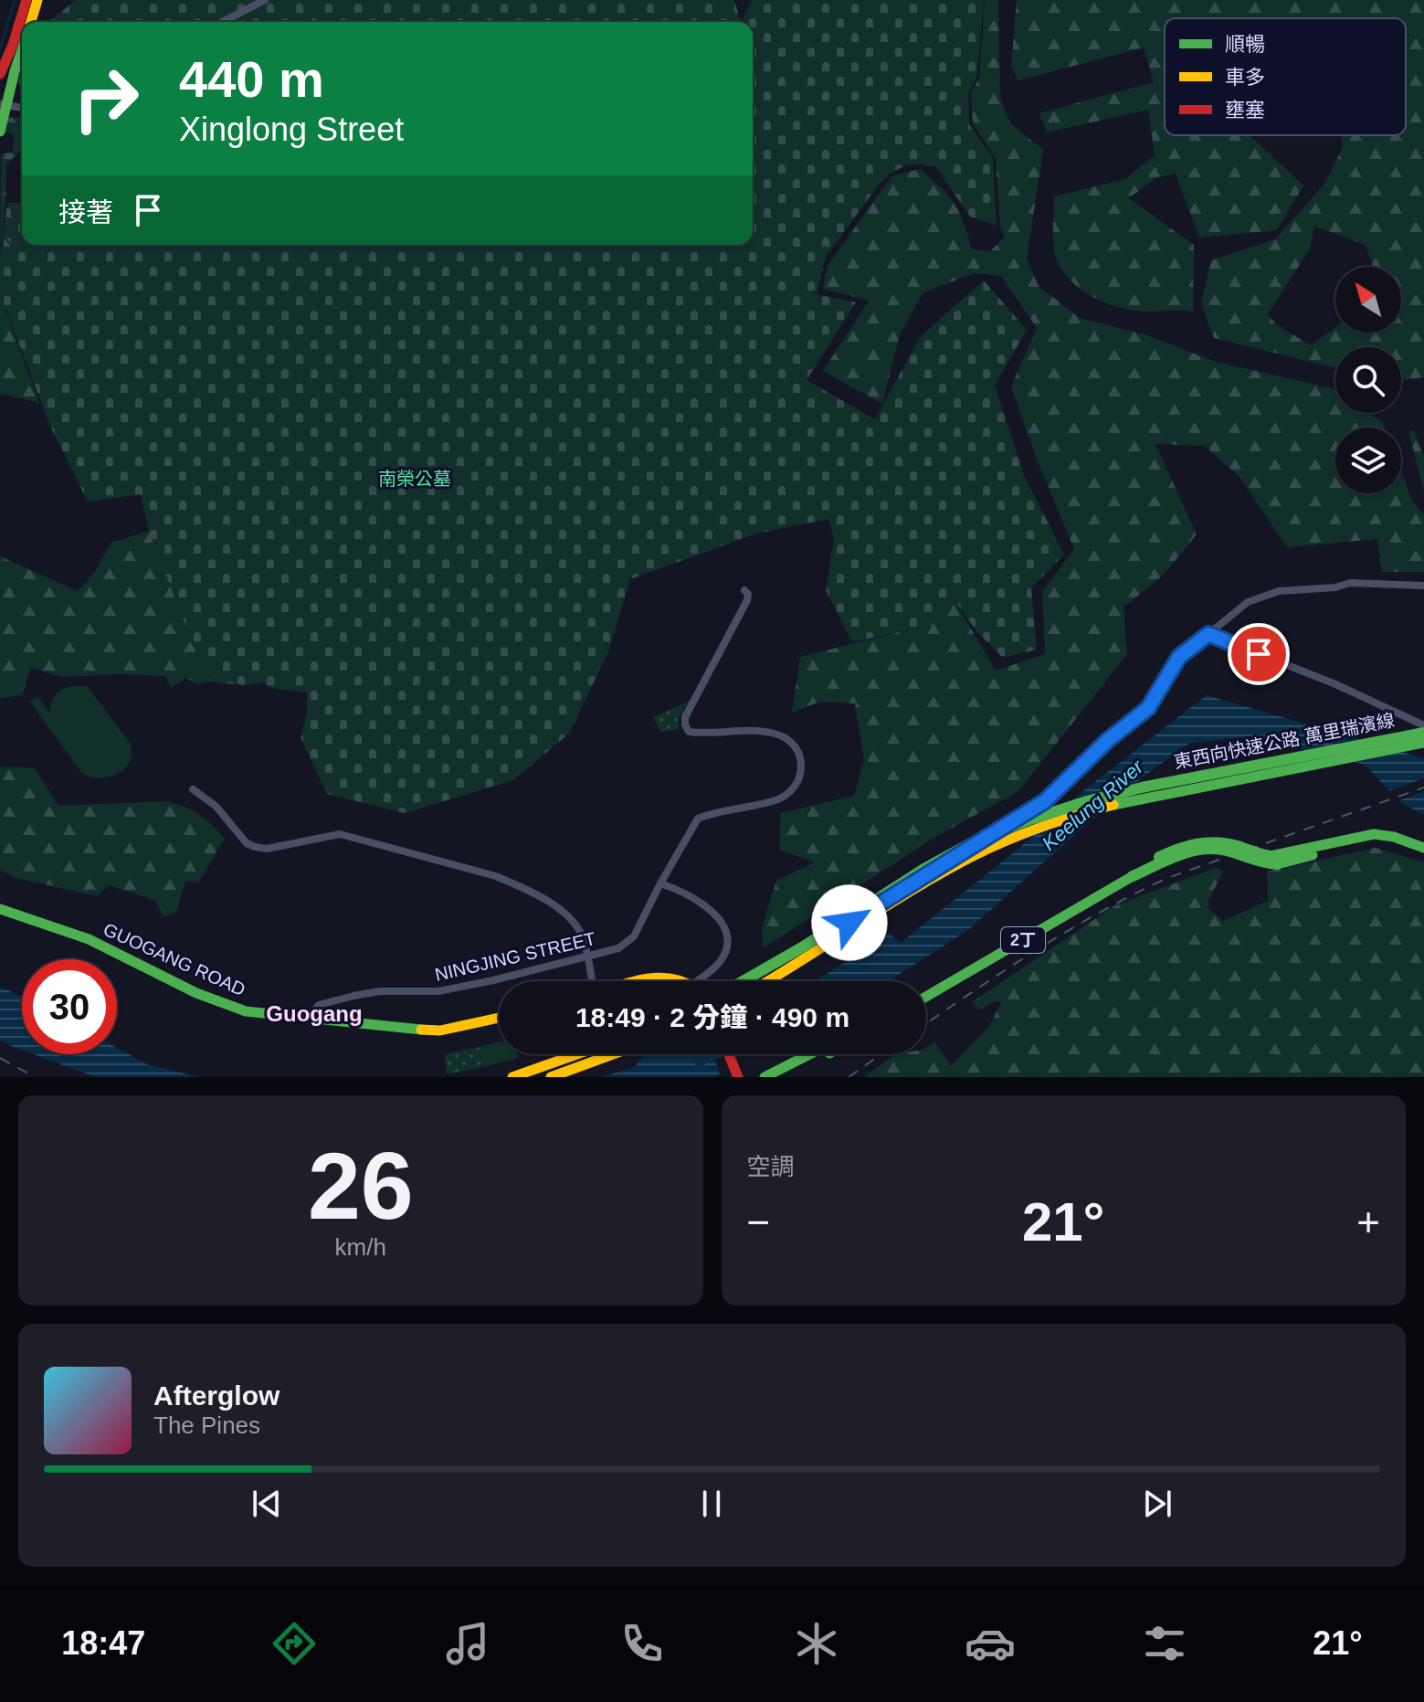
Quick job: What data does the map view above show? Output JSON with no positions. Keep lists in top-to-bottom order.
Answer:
{
  "streets": {
    "main road": ["東西向快速公路 萬里瑞濱線", "2丁", "GUOGANG ROAD"],
    "street": ["NINGJING STREET"]
  },
  "crossings": [
    ["NINGJING STREET", "GUOGANG ROAD"]
  ],
  "districts": ["Guogang"],
  "water": ["Keelung River"],
  "parks": ["南榮公墓"],
  "legend": ["順暢", "車多", "壅塞"],
  "north": "top left",
  "page": {
    "turn": ["440 m", "Xinglong Street"],
    "then": "接著",
    "limit": "30",
    "trip": "18:49 · 2 分鐘 · 490 m",
    "tile": [
      ["26", "km/h"],
      "空調"
    ],
    "heat": ["−", "21°", "+"],
    "song": ["Afterglow", "The Pines"],
    "tabs": ["18:47", "21°"]
  }
}
